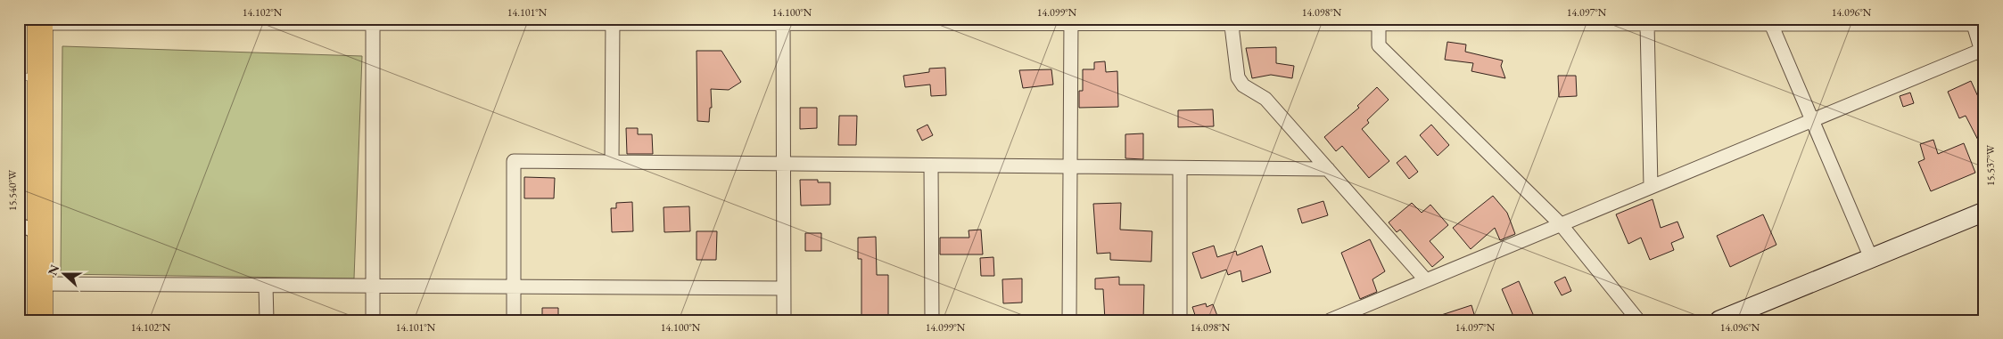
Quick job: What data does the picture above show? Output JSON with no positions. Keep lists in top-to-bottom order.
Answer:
{
  "north": "left",
  "coordinates": [
    "14.102°N",
    "14.101°N",
    "14.100°N",
    "14.099°N",
    "14.098°N",
    "14.097°N",
    "14.096°N",
    "15.537°W",
    "15.540°W"
  ]
}
